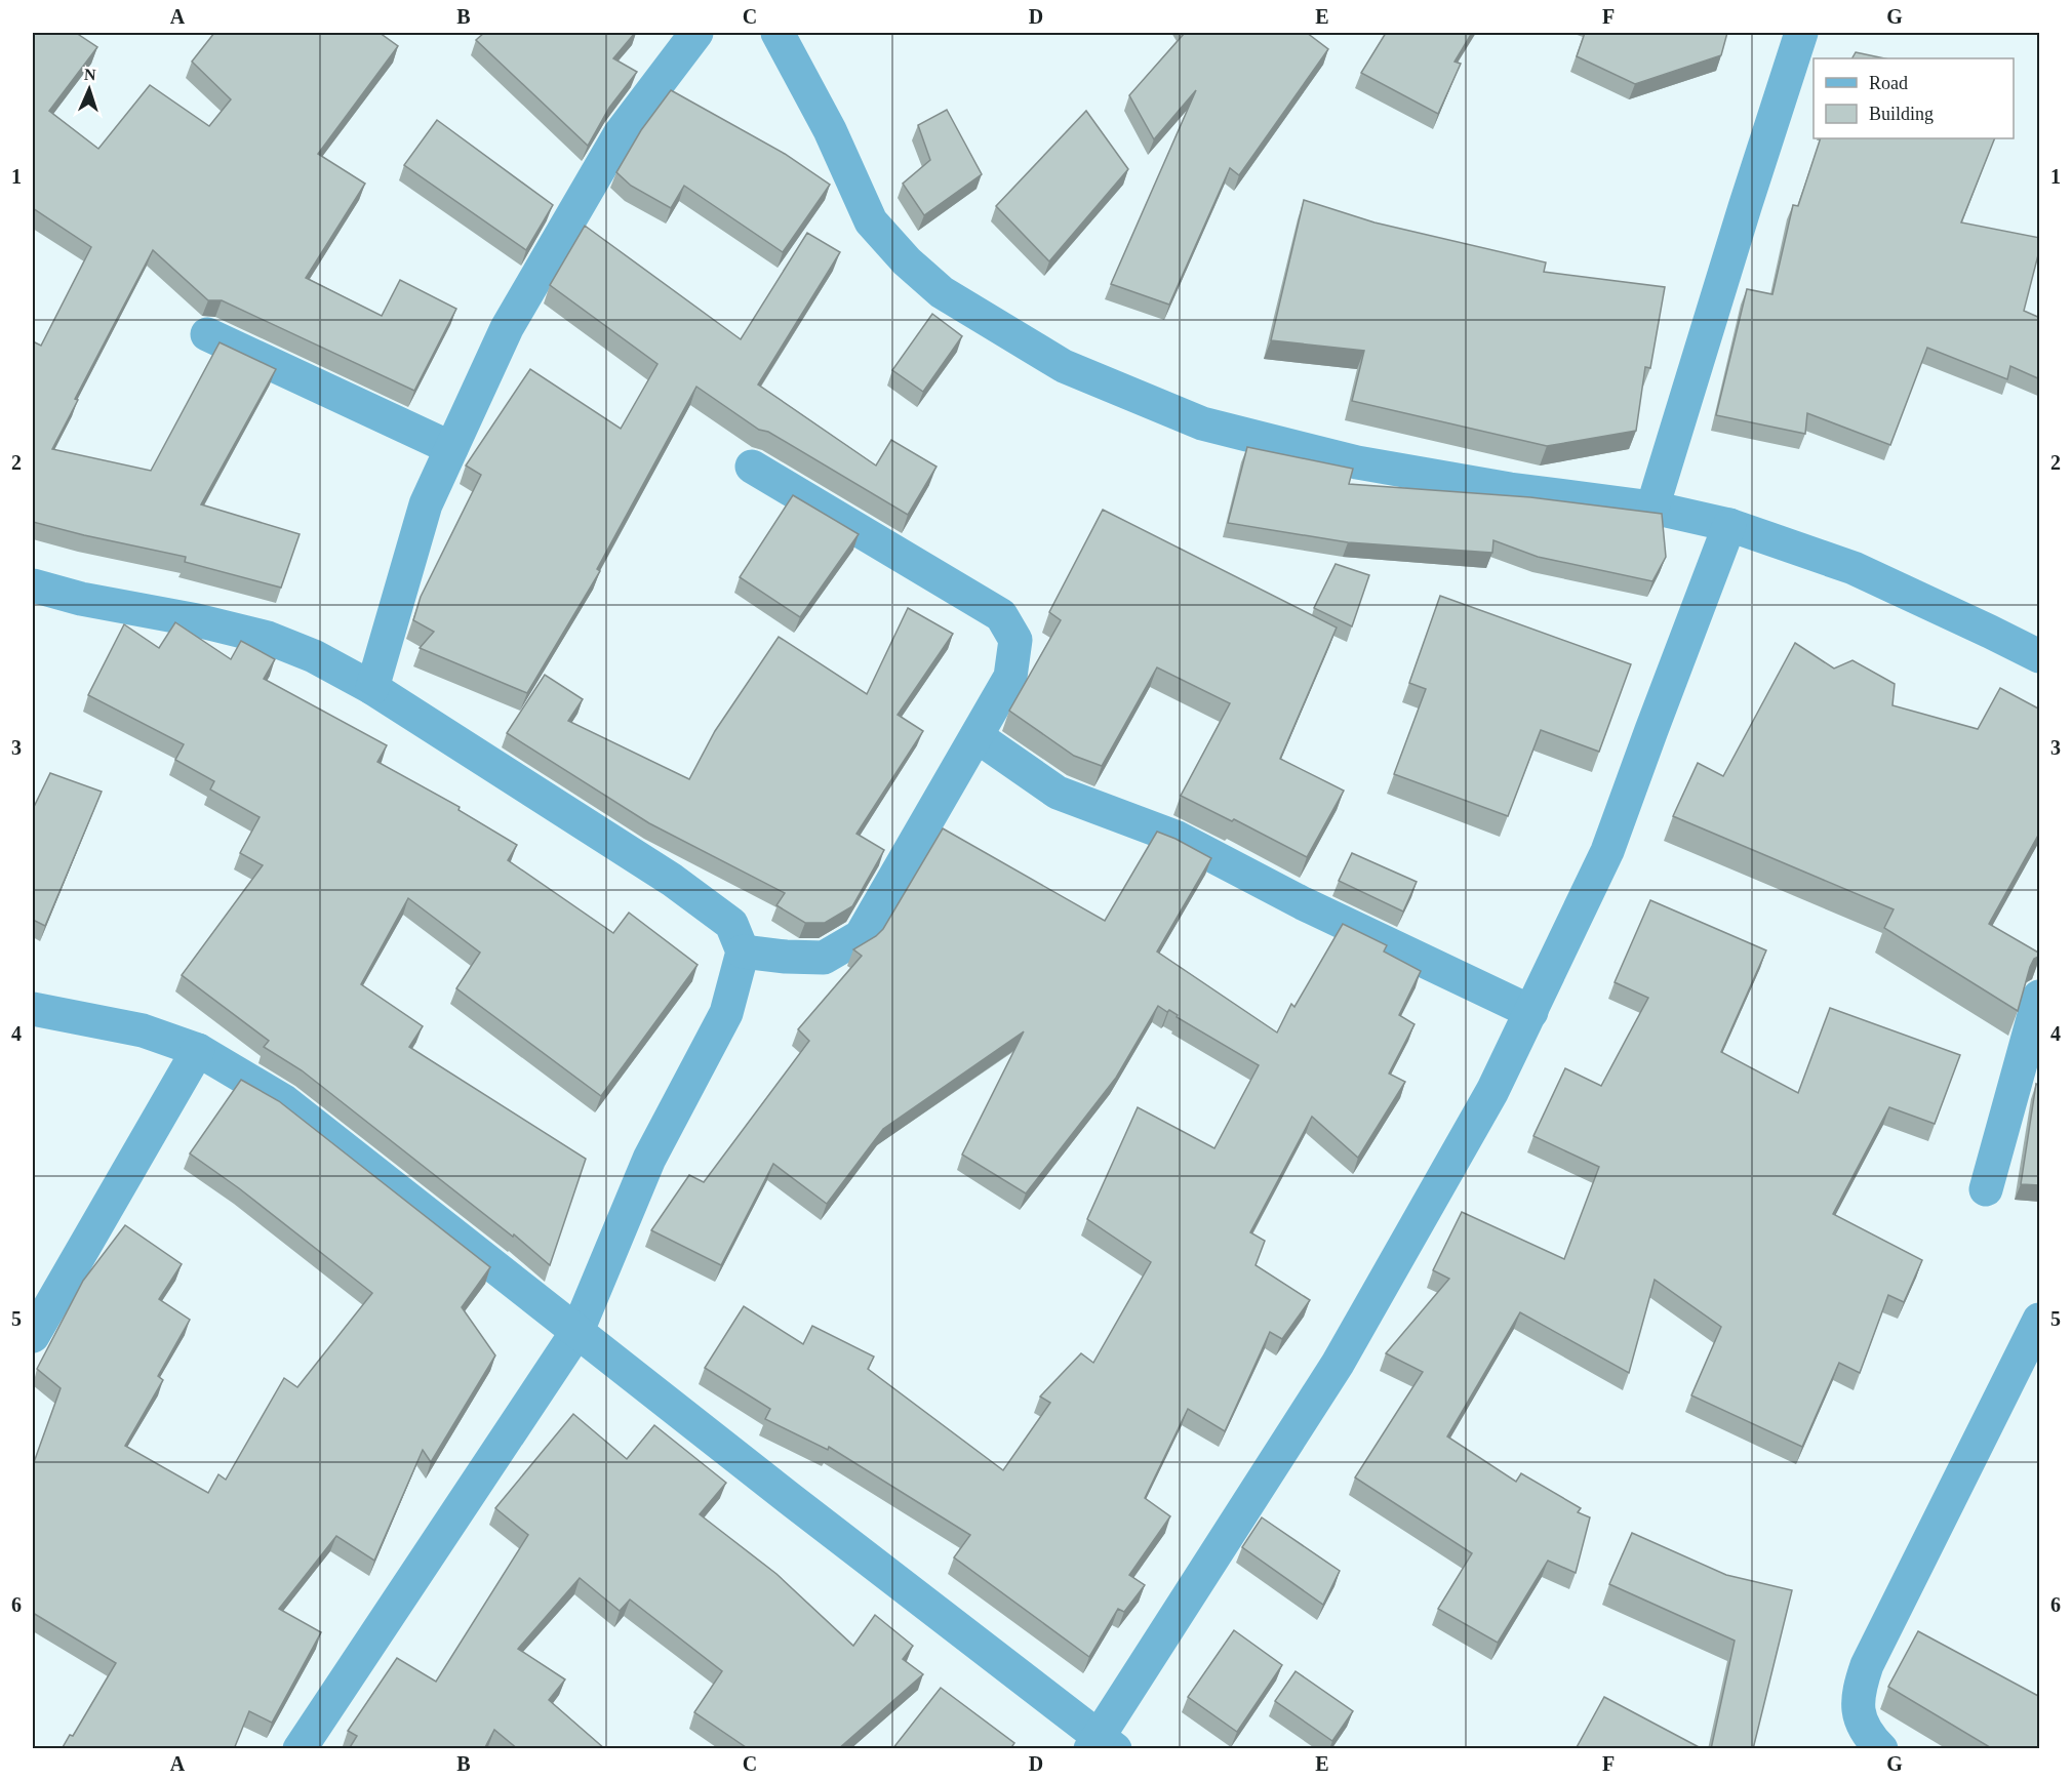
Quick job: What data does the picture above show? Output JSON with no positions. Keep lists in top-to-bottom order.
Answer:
{
  "legend": ["Road", "Building"],
  "north": "top",
  "grid": {
    "columns": [
      "A",
      "B",
      "C",
      "D",
      "E",
      "F",
      "G"
    ],
    "rows": [
      "1",
      "2",
      "3",
      "4",
      "5",
      "6"
    ]
  }
}
